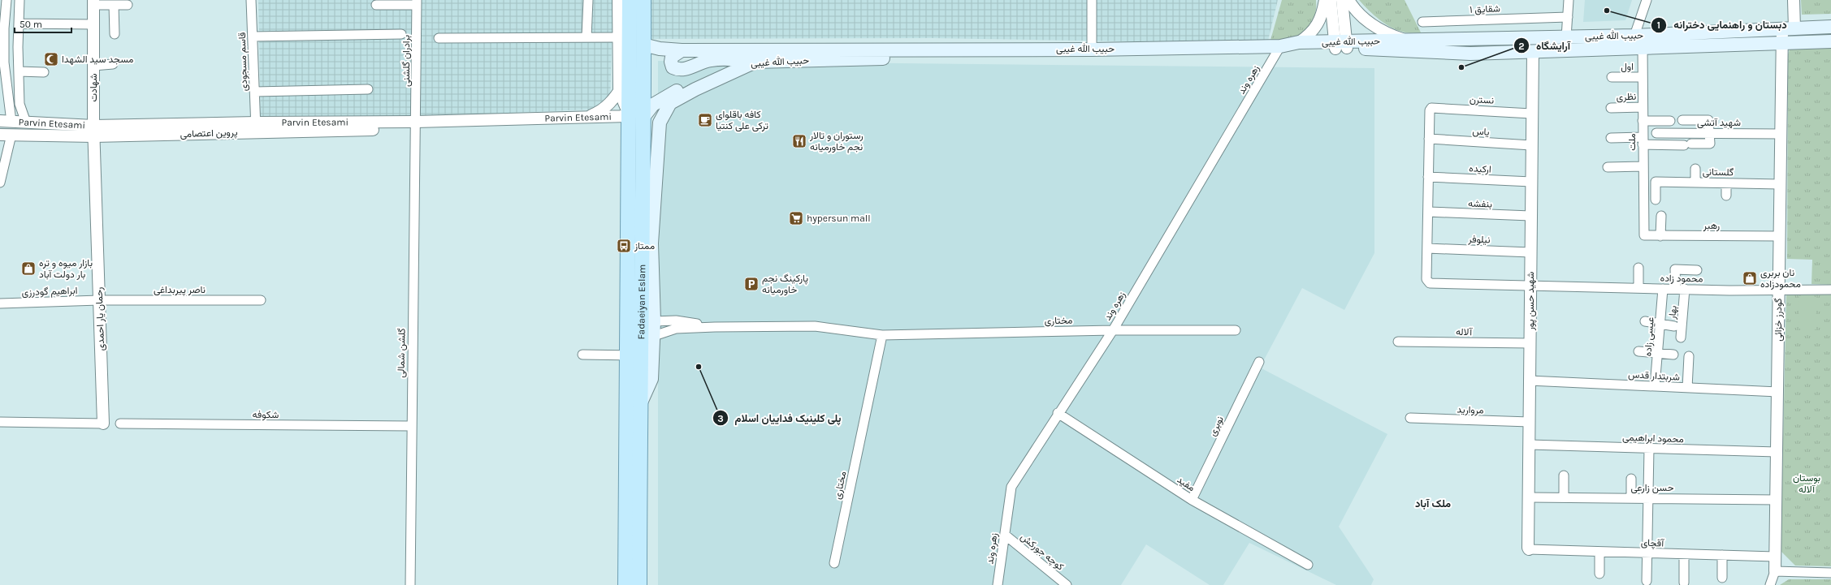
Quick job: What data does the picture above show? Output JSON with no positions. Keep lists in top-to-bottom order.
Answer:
{
  "streets": {
    "main road": ["حبیب الله غیبی", "Fadaeiyan Eslam"],
    "street": [
      "شقایق ۱",
      "برادران گلشنی",
      "قاسم مسجودی",
      "اول",
      "زهره وند",
      "شهادت",
      "نظری",
      "نسترن",
      "Parvin Etesami",
      "شهید آتشی",
      "یاس",
      "پروین اعتصامی",
      "ملت",
      "ارکیده",
      "گلستانی",
      "بنفشه",
      "رهبر",
      "نیلوفر",
      "محمود زاده",
      "ناصر پیربداغی",
      "ابراهیم گودرزی",
      "شهید حسن پور",
      "بهار",
      "رحمان یار احمدی",
      "گودرز خزائی",
      "مختاری",
      "آلاله",
      "عيسی زاده",
      "گلشن شمالی",
      "شربتدار قدس",
      "مروارید",
      "شکوفه",
      "نوبری",
      "محمود ابراهیمی",
      "مفید",
      "حسن زارعی",
      "آقچای",
      "کوچه جورکش"
    ]
  },
  "crossings": [
    ["حبیب الله غیبی", "زهره وند"],
    ["حبیب الله غیبی", "ملت"],
    ["حبیب الله غیبی", "شهید حسن پور"],
    ["حبیب الله غیبی", "Fadaeiyan Eslam"],
    ["حبیب الله غیبی", "گودرز خزائی"],
    ["برادران گلشنی", "Parvin Etesami"],
    ["برادران گلشنی", "گلشن شمالی"],
    ["قاسم مسجودی", "Parvin Etesami"],
    ["قاسم مسجودی", "پروین اعتصامی"],
    ["اول", "ملت"],
    ["زهره وند", "مختاری"],
    ["زهره وند", "مفید"],
    ["زهره وند", "کوچه جورکش"],
    ["شهادت", "Parvin Etesami"],
    ["شهادت", "پروین اعتصامی"],
    ["شهادت", "رحمان یار احمدی"],
    ["نظری", "ملت"],
    ["نسترن", "یاس"],
    ["نسترن", "شهید حسن پور"],
    ["Parvin Etesami", "پروین اعتصامی"],
    ["Parvin Etesami", "Fadaeiyan Eslam"],
    ["Parvin Etesami", "رحمان یار احمدی"],
    ["Parvin Etesami", "گلشن شمالی"],
    ["شهید آتشی", "گودرز خزائی"],
    ["یاس", "شهید حسن پور"],
    ["پروین اعتصامی", "رحمان یار احمدی"],
    ["ملت", "رهبر"],
    ["ارکیده", "شهید حسن پور"],
    ["گلستانی", "گودرز خزائی"],
    ["بنفشه", "شهید حسن پور"],
    ["رهبر", "گودرز خزائی"],
    ["نیلوفر", "محمود زاده"],
    ["نیلوفر", "شهید حسن پور"],
    ["محمود زاده", "شهید حسن پور"],
    ["محمود زاده", "بهار"],
    ["محمود زاده", "گودرز خزائی"],
    ["محمود زاده", "عيسی زاده"],
    ["ناصر پیربداغی", "ابراهیم گودرزی"],
    ["ناصر پیربداغی", "رحمان یار احمدی"],
    ["ابراهیم گودرزی", "رحمان یار احمدی"],
    ["شهید حسن پور", "آلاله"],
    ["شهید حسن پور", "شربتدار قدس"],
    ["شهید حسن پور", "مروارید"],
    ["شهید حسن پور", "محمود ابراهیمی"],
    ["شهید حسن پور", "حسن زارعی"],
    ["شهید حسن پور", "آقچای"],
    ["گودرز خزائی", "شربتدار قدس"],
    ["گودرز خزائی", "محمود ابراهیمی"],
    ["گودرز خزائی", "حسن زارعی"],
    ["گودرز خزائی", "آقچای"],
    ["عيسی زاده", "شربتدار قدس"],
    ["گلشن شمالی", "شکوفه"],
    ["نوبری", "مفید"]
  ],
  "districts": ["ملک آباد"],
  "parks": ["بوستان آلاله"],
  "places": {
    "other": ["دبستان و راهنمایی دخترانه", "آرایشگاه", "پلی کلینیک فداییان اسلام"],
    "mosque": ["مسجد سید الشهدا"],
    "cafe": ["کافه باقلوای ترکی علی کنتیا"],
    "restaurant": ["رستوران و تالار نجم خاورمیانه"],
    "supermarket": ["hypersun mall"],
    "bus stop": ["ممتاز"],
    "shop": ["بازار میوه و تره بار دولت آباد", "نان بربری محمودزاده"],
    "parking": ["پارکینگ نجم خاورمیانه"]
  },
  "scale_bar": "50 m"
}
